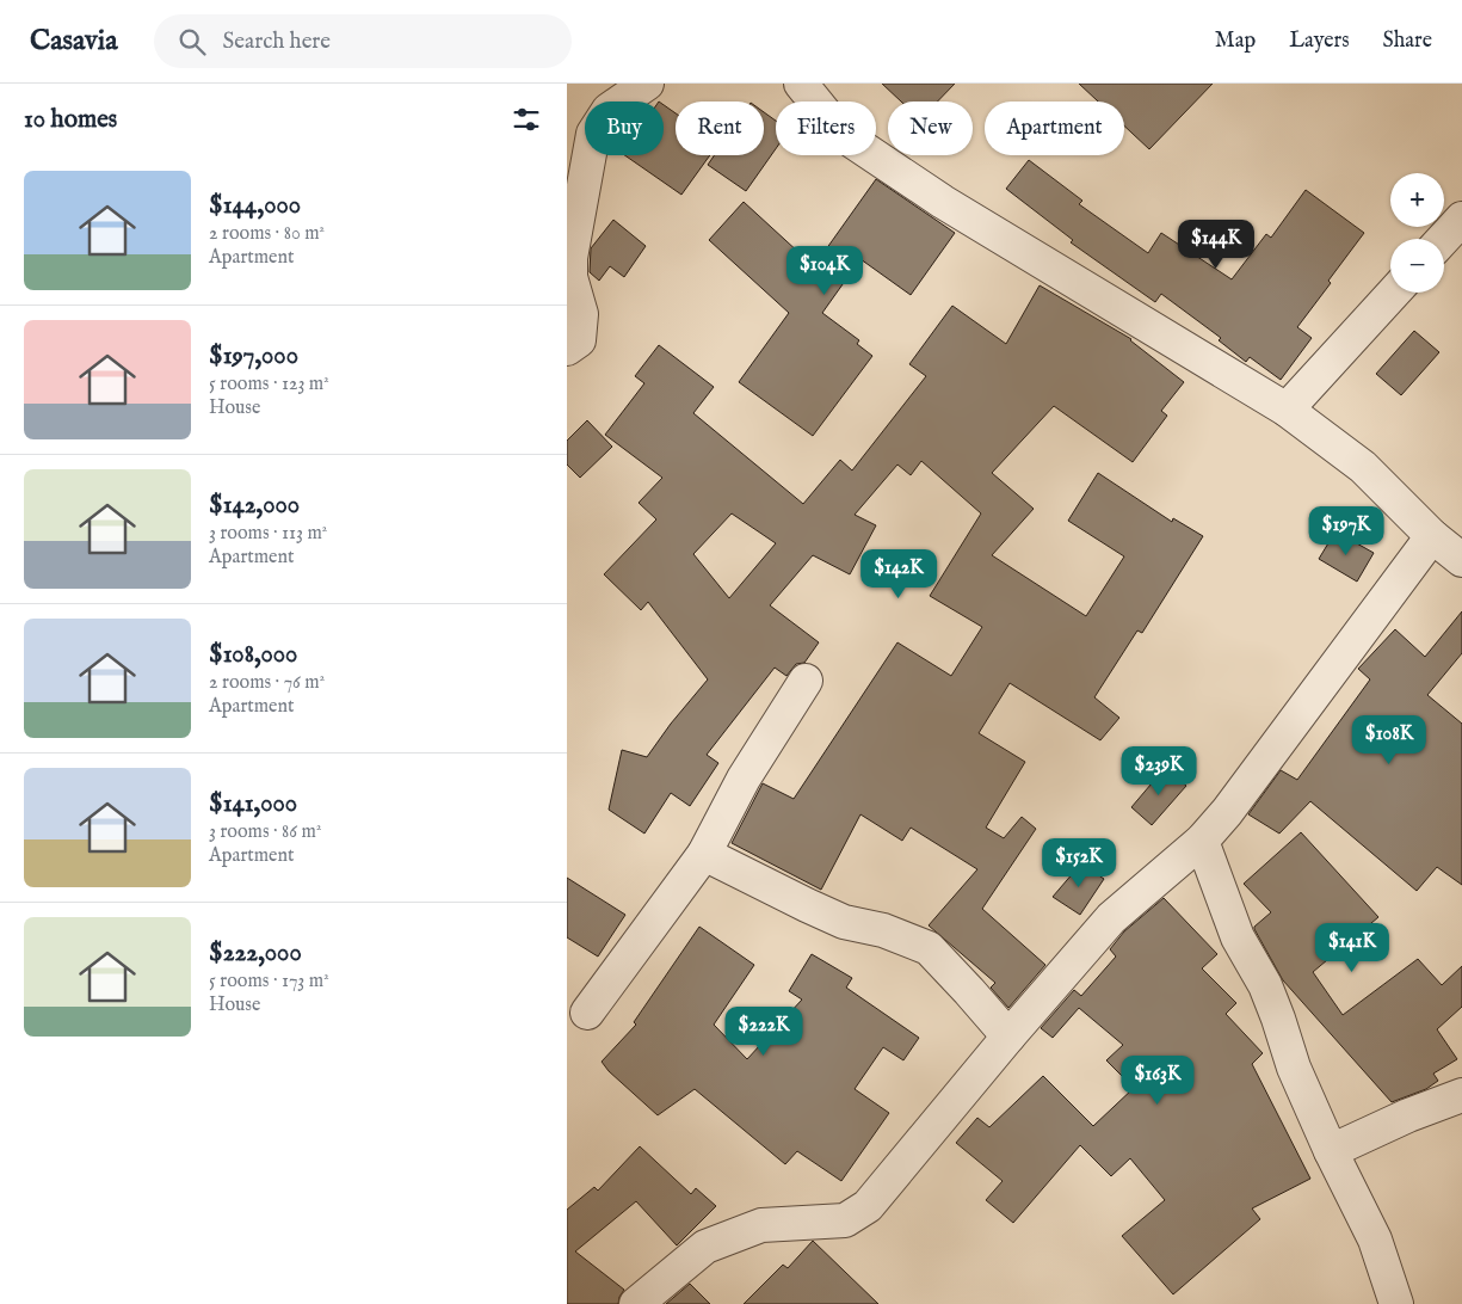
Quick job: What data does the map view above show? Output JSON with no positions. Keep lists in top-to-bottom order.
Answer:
{
  "page": {
    "header": "Casavia",
    "search": "Search here",
    "nav": ["Map", "Layers", "Share"],
    "heading": "10 homes",
    "chip": [
      "Buy",
      "Rent",
      "Filters",
      "New",
      "Apartment"
    ],
    "list": [
      {
        "name": "$144,000",
        "note": "2 rooms · 80 m² · Apartment"
      },
      {
        "name": "$197,000",
        "note": "5 rooms · 123 m² · House"
      },
      {
        "name": "$142,000",
        "note": "3 rooms · 113 m² · Apartment"
      },
      {
        "name": "$108,000",
        "note": "2 rooms · 76 m² · Apartment"
      },
      {
        "name": "$141,000",
        "note": "3 rooms · 86 m² · Apartment"
      },
      {
        "name": "$222,000",
        "note": "5 rooms · 173 m² · House"
      }
    ],
    "map_buttons": ["+", "−"],
    "price": [
      "$144K",
      "$104K",
      "$197K",
      "$142K",
      "$108K",
      "$239K",
      "$152K",
      "$141K",
      "$222K",
      "$163K"
    ]
  }
}
